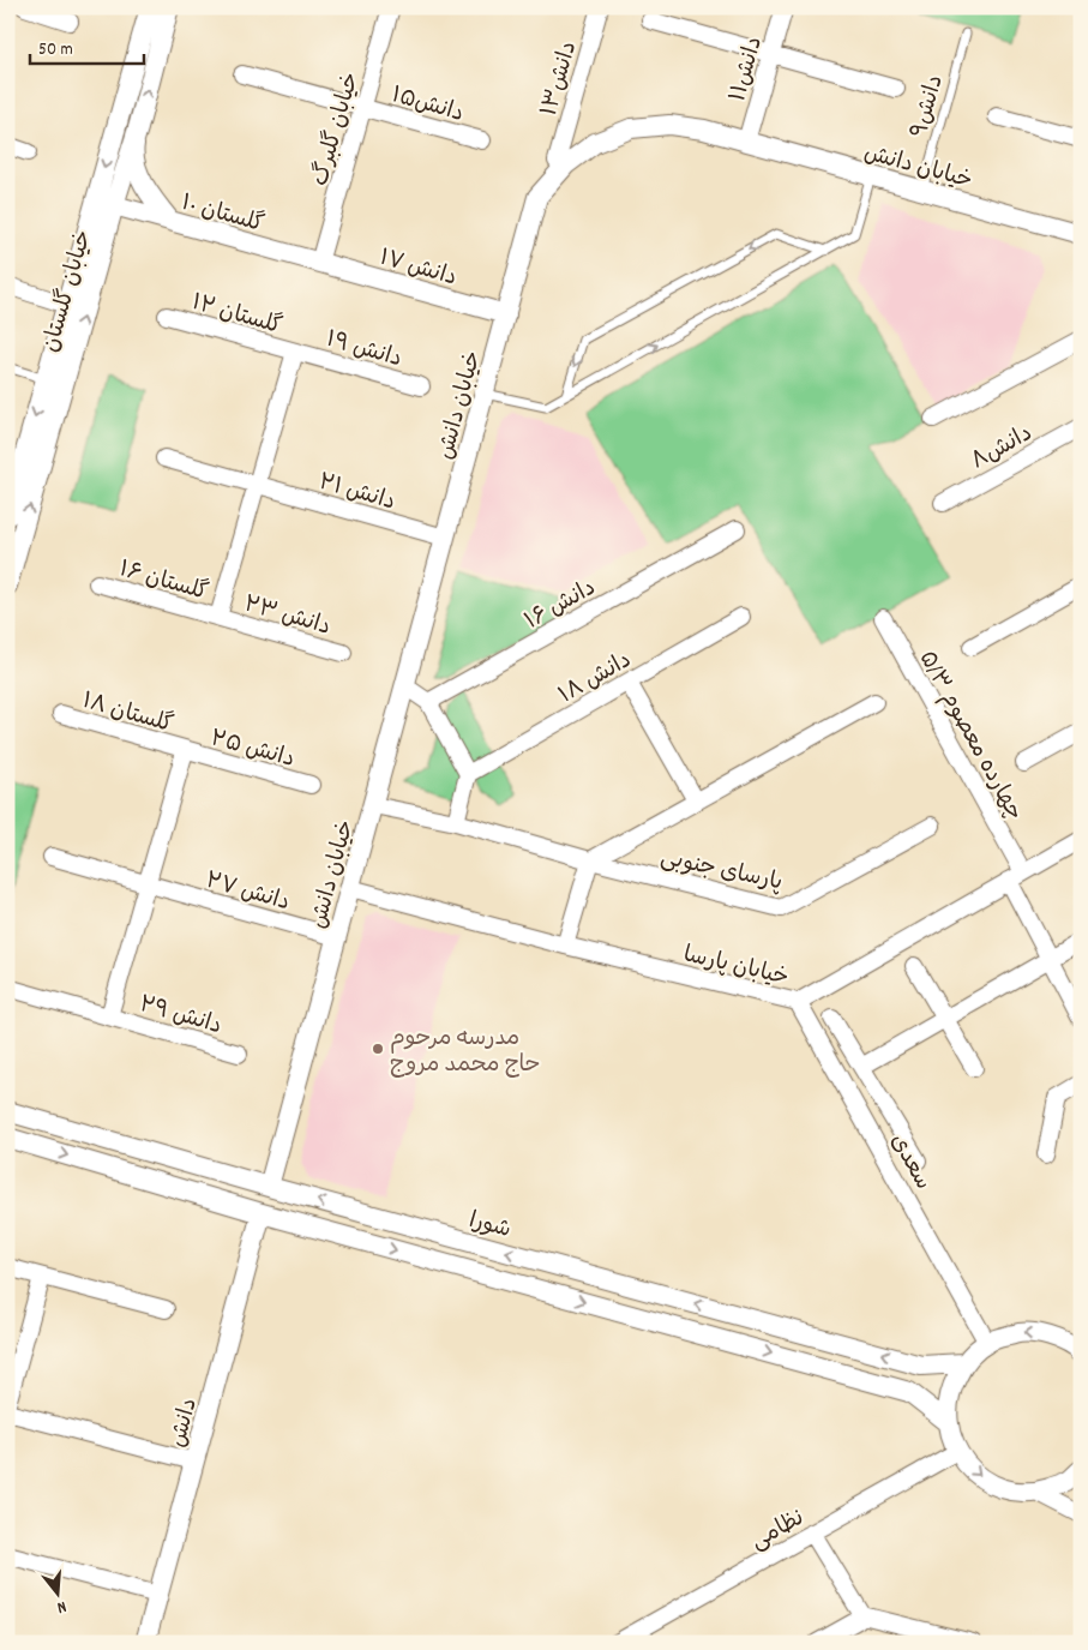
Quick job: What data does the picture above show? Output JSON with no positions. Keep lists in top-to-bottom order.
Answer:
{
  "streets": {
    "street": [
      "دانش۱۱",
      "دانش۱۳",
      "دانش۱۵",
      "خیابان گلبرگ",
      "خیابان دانش",
      "گلستان ۱۰",
      "دانش ۱۷",
      "خیابان گلستان",
      "گلستان ۱۲",
      "دانش ۱۹",
      "دانش۸",
      "دانش ۲۱",
      "گلستان ۱۶",
      "دانش ۱۶",
      "دانش ۲۳",
      "دانش ۱۸",
      "گلستان ۱۸",
      "چهارده معصوم ۵/۳",
      "دانش ۲۵",
      "پارسای جنوبی",
      "دانش ۲۷",
      "خیابان پارسا",
      "دانش ۲۹",
      "سعدی",
      "شورا",
      "دانش",
      "نظامی"
    ],
    "lane": ["دانش۹"]
  },
  "crossings": [
    ["دانش۱۱", "خیابان دانش"],
    ["دانش۱۵", "خیابان گلبرگ"],
    ["دانش۹", "خیابان دانش"],
    ["خیابان گلبرگ", "گلستان ۱۰"],
    ["خیابان گلبرگ", "دانش ۱۷"],
    ["خیابان دانش", "دانش ۱۷"],
    ["خیابان دانش", "دانش ۲۱"],
    ["خیابان دانش", "پارسای جنوبی"],
    ["خیابان دانش", "دانش ۲۷"],
    ["خیابان دانش", "خیابان پارسا"],
    ["خیابان دانش", "شورا"],
    ["گلستان ۱۰", "دانش ۱۷"],
    ["گلستان ۱۰", "خیابان گلستان"],
    ["گلستان ۱۲", "دانش ۱۹"],
    ["گلستان ۱۶", "دانش ۲۳"],
    ["گلستان ۱۸", "دانش ۲۵"],
    ["چهارده معصوم ۵/۳", "خیابان پارسا"],
    ["خیابان پارسا", "سعدی"]
  ],
  "places": ["مدرسه مرحوم حاج محمد مروج"],
  "scale_bar": "50 m",
  "north": "bottom"
}
